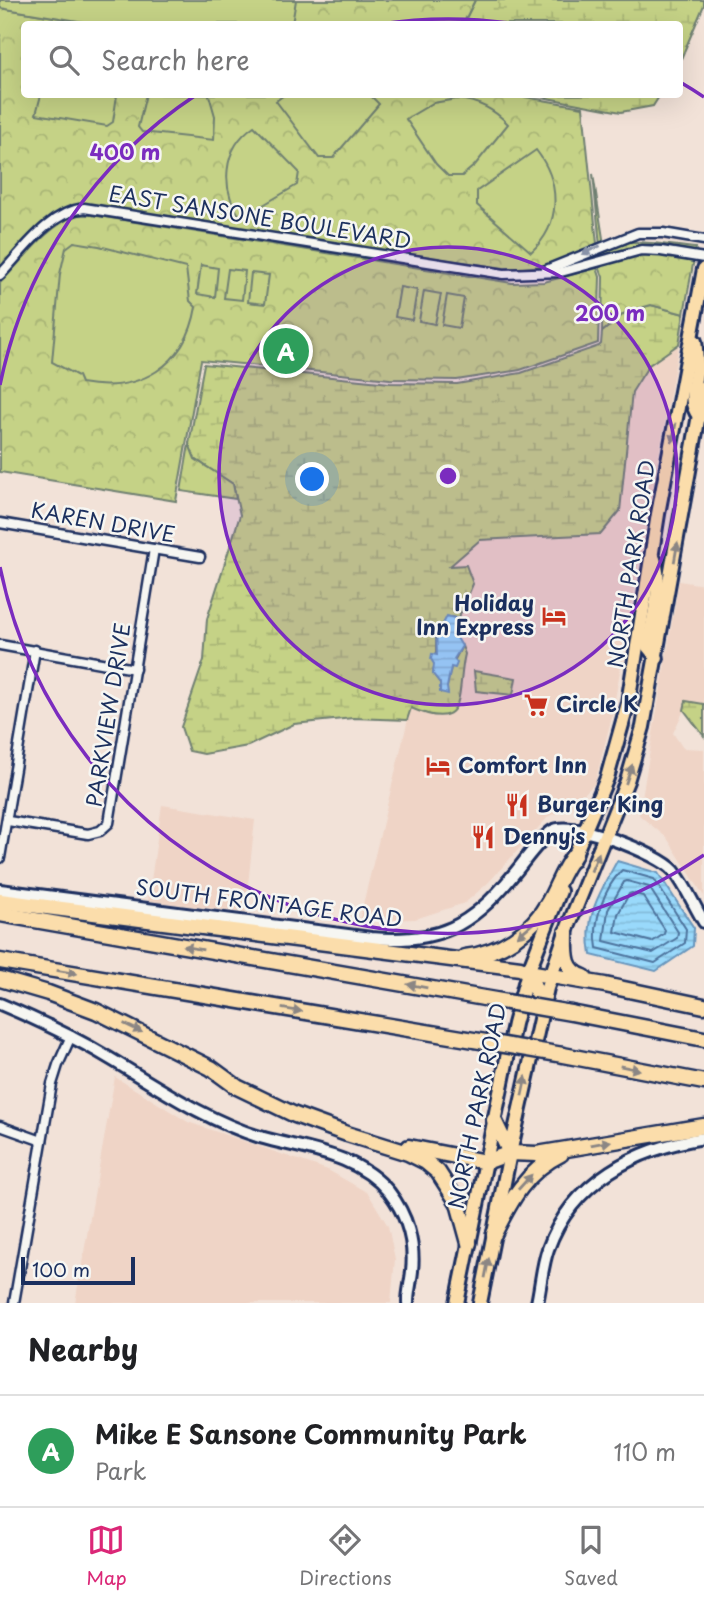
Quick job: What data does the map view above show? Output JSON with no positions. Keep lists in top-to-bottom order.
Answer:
{
  "streets": {
    "main road": ["NORTH PARK ROAD"],
    "street": [
      "EAST SANSONE BOULEVARD",
      "KAREN DRIVE",
      "PARKVIEW DRIVE",
      "SOUTH FRONTAGE ROAD"
    ]
  },
  "crossings": [
    ["KAREN DRIVE", "PARKVIEW DRIVE"],
    ["NORTH PARK ROAD", "SOUTH FRONTAGE ROAD"]
  ],
  "places": {
    "hotel": ["Holiday Inn Express", "Comfort Inn"],
    "supermarket": ["Circle K"],
    "restaurant": ["Burger King", "Denny's"]
  },
  "scale_bar": "100 m",
  "page": {
    "search": "Search here",
    "pins": "A",
    "scale": "100 m",
    "heading": "Nearby",
    "list": [
      {
        "mark": "A",
        "name": "Mike E Sansone Community Park",
        "note": "Park",
        "value": "110 m"
      }
    ],
    "nav": ["Map", "Directions", "Saved"]
  },
  "rings": ["400 m", "200 m"]
}
